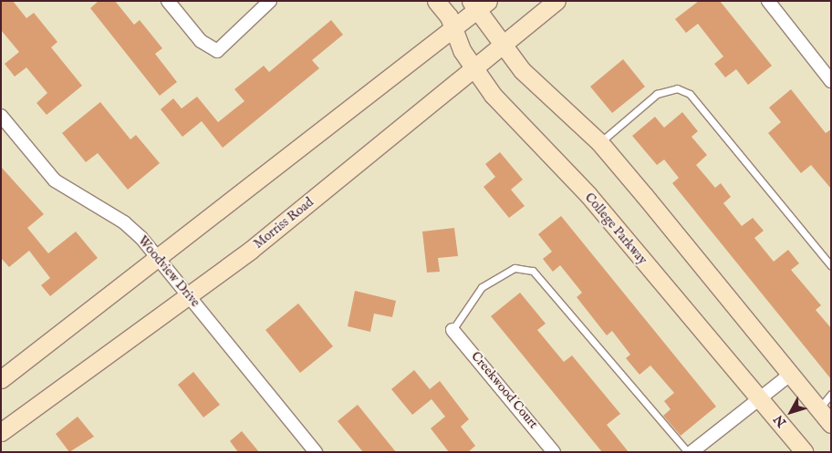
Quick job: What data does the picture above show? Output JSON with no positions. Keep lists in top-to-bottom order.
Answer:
{
  "streets": {
    "main road": ["Morriss Road", "College Parkway"],
    "street": ["Woodview Drive", "Creekwood Court"]
  },
  "crossings": [
    ["Morriss Road", "College Parkway"],
    ["Morriss Road", "Woodview Drive"]
  ],
  "north": "bottom left"
}
